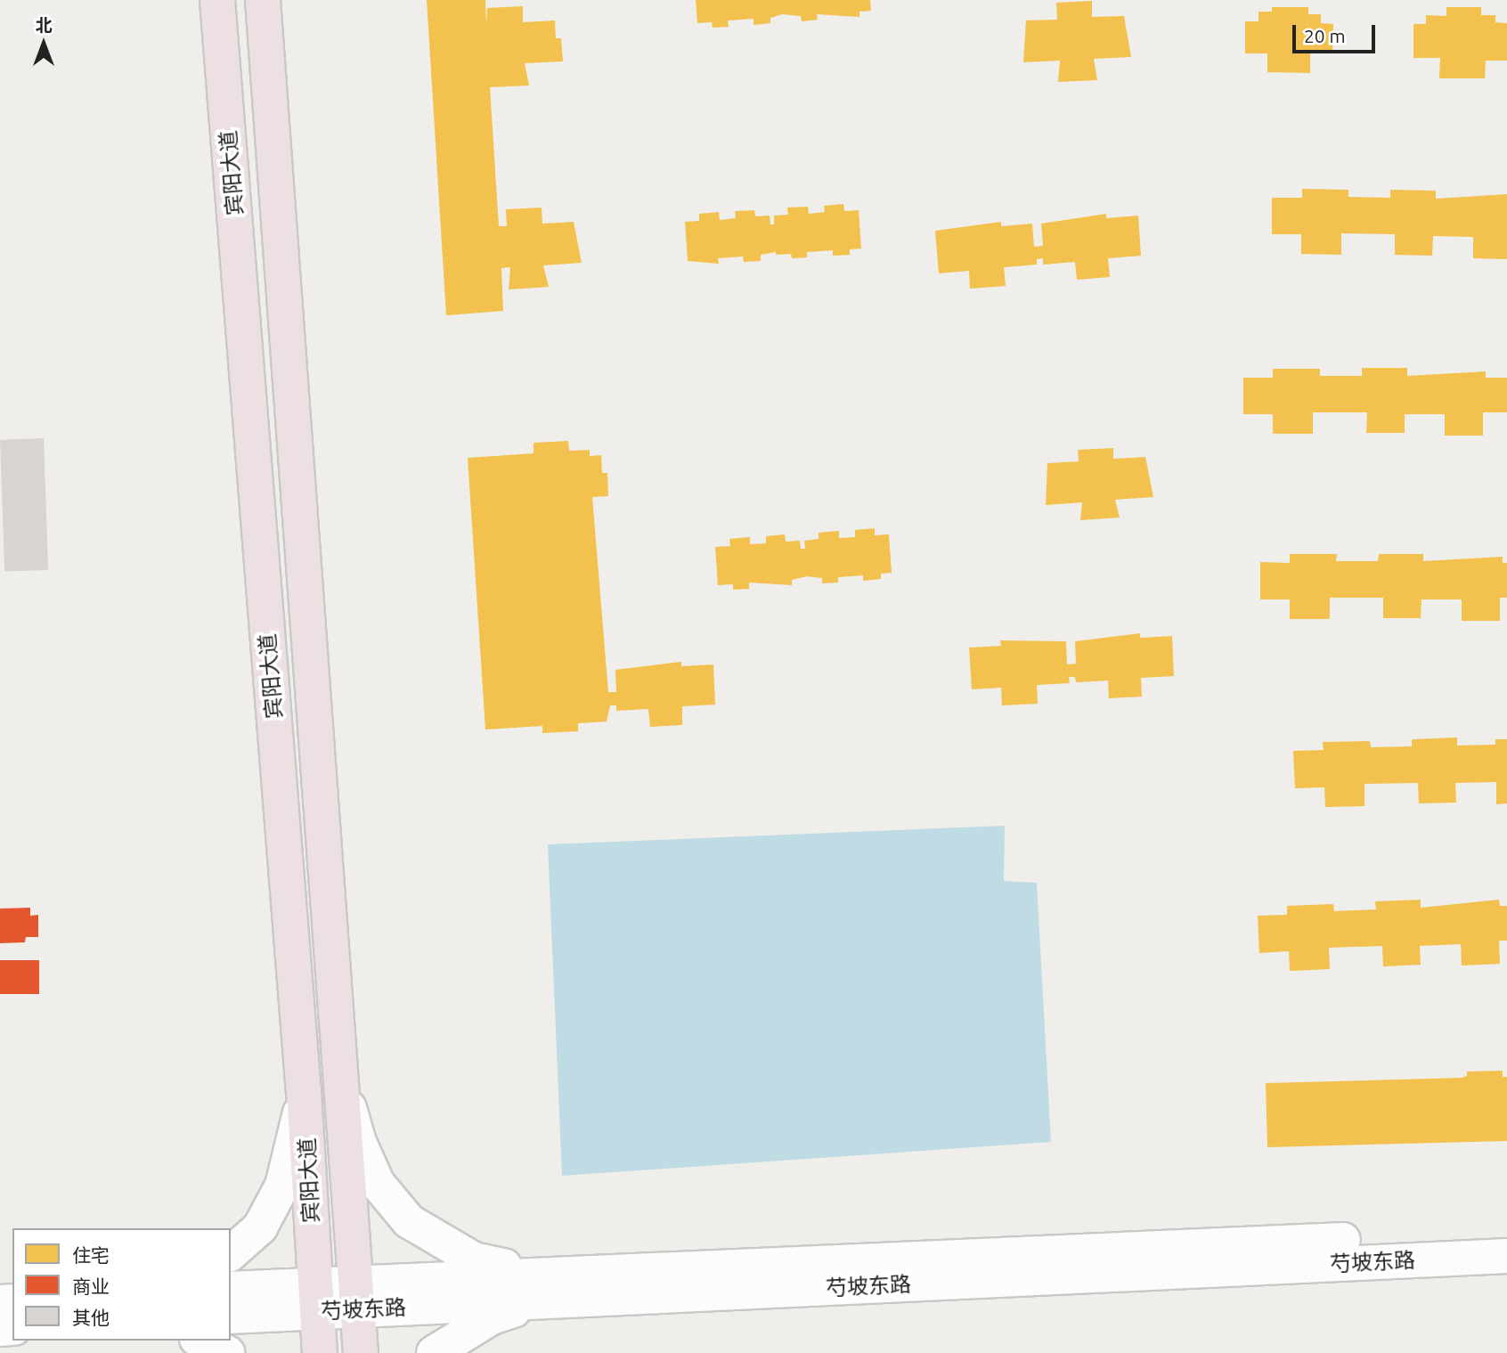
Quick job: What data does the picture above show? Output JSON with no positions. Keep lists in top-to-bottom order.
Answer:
{
  "streets": {
    "highway": ["宾阳大道"],
    "street": ["芍坡东路"]
  },
  "crossings": [
    ["宾阳大道", "芍坡东路"]
  ],
  "legend": ["住宅", "商业", "其他"],
  "scale_bar": "20 m",
  "north": "top"
}
